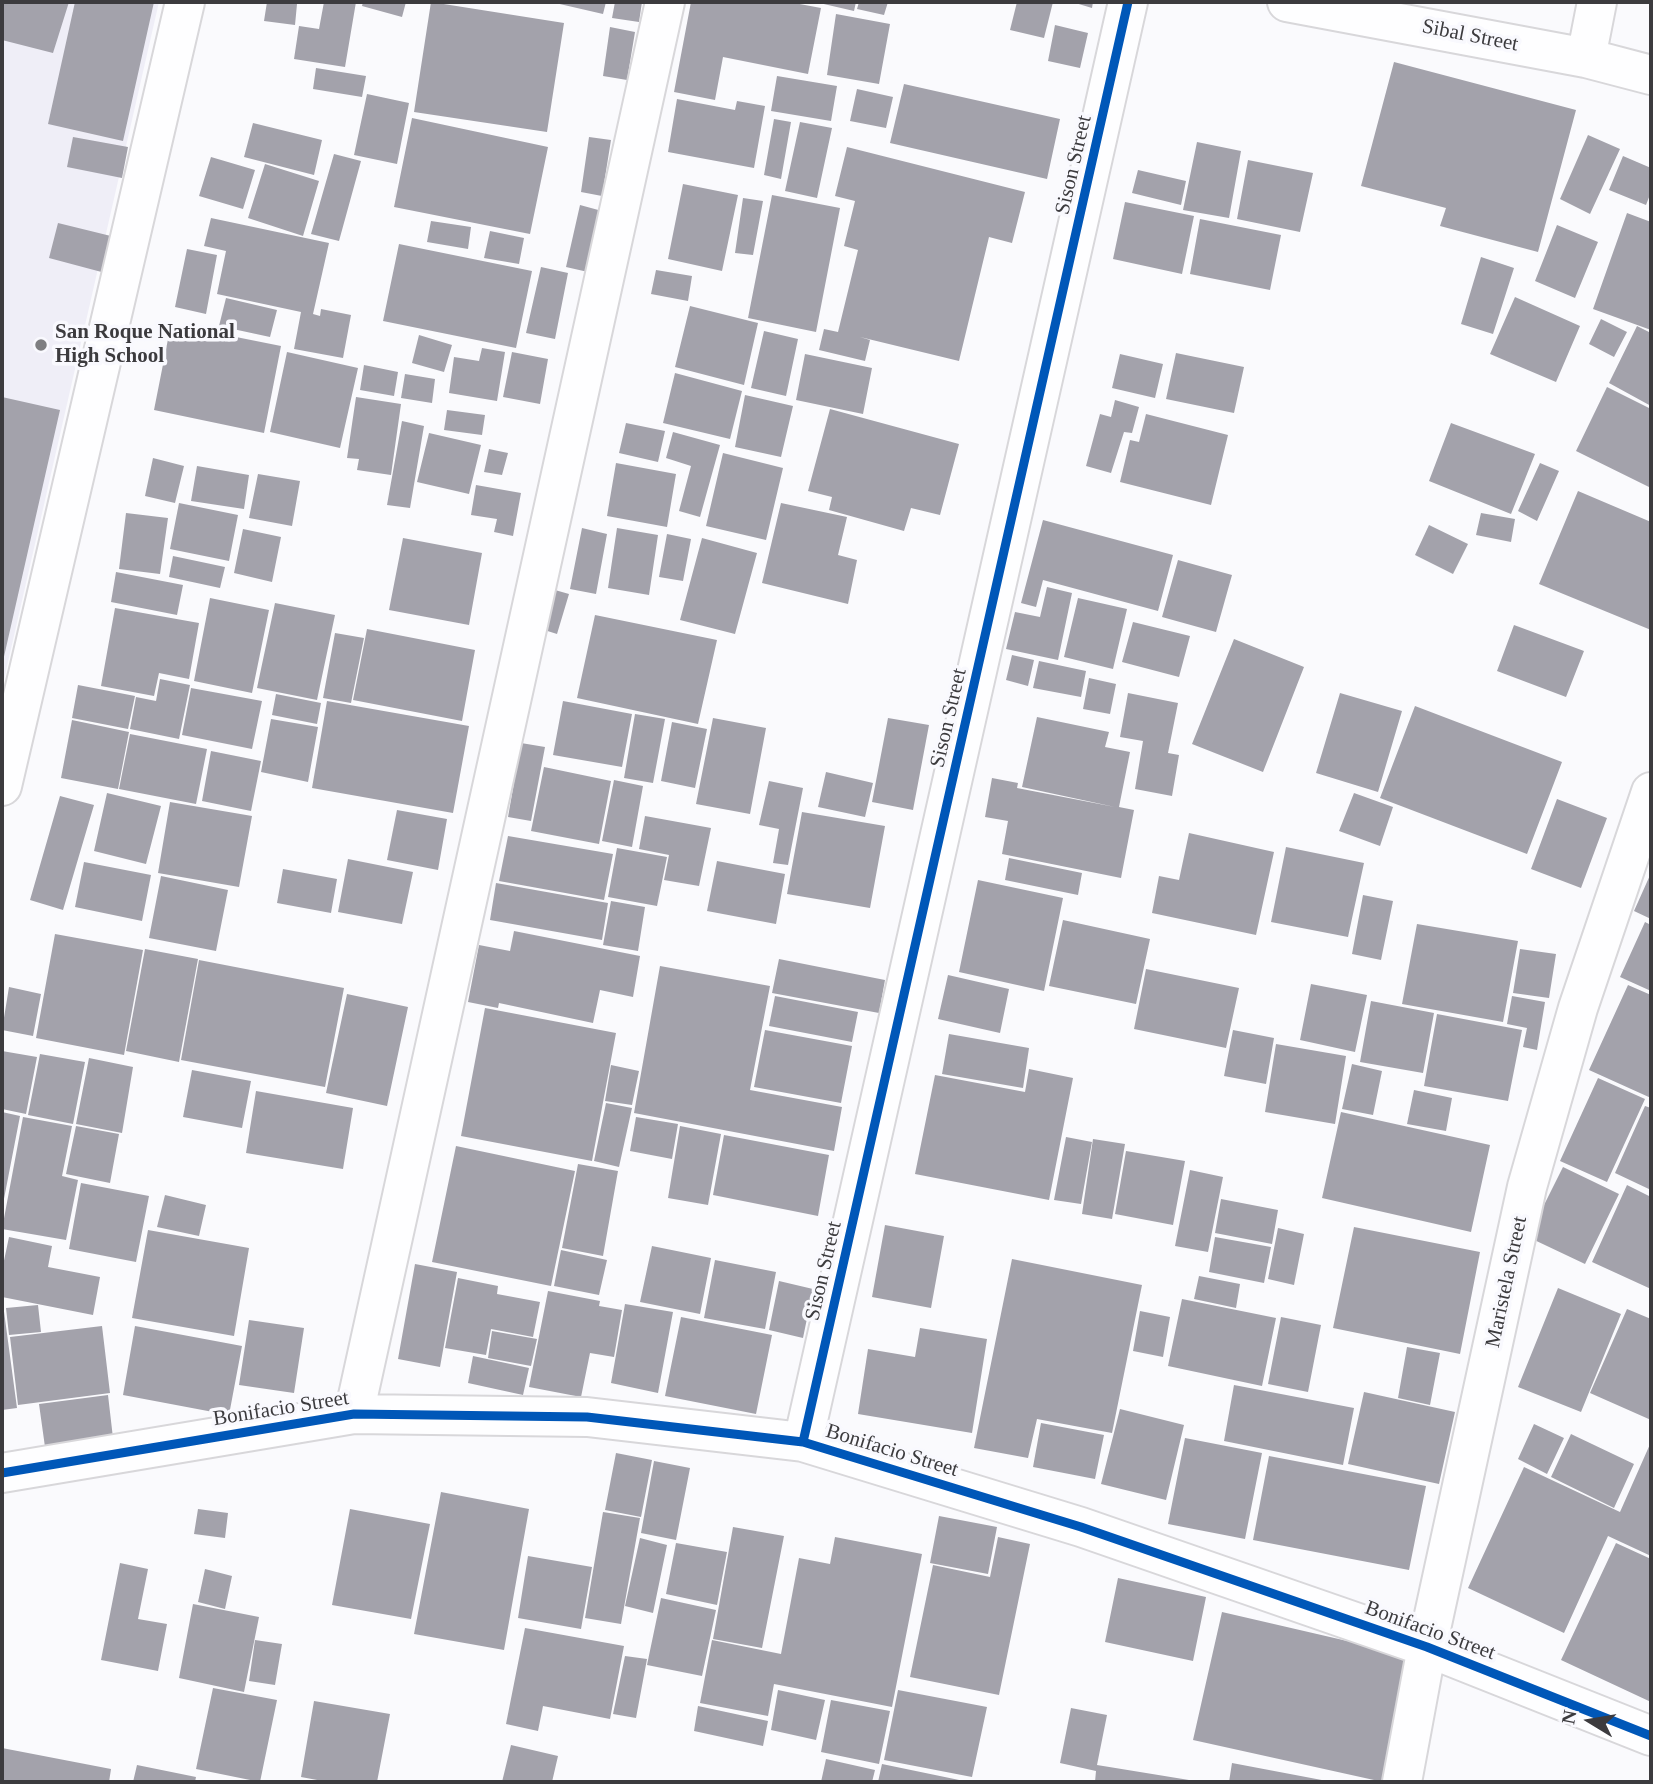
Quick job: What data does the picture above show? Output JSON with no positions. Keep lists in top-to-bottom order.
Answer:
{
  "streets": {
    "street": [
      "Sibal Street",
      "Sison Street",
      "Maristela Street",
      "Bonifacio Street"
    ]
  },
  "crossings": [
    ["Sison Street", "Bonifacio Street"],
    ["Maristela Street", "Bonifacio Street"]
  ],
  "places": ["San Roque National High School"],
  "north": "left"
}
